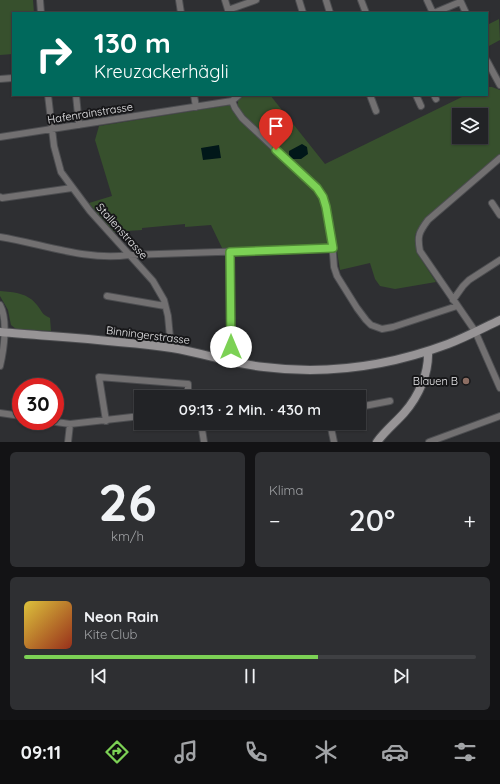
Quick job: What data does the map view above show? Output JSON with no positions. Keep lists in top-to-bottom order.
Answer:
{
  "streets": {
    "main road": ["Binningerstrasse"],
    "street": ["Hafenrainstrasse", "Stallenstrasse"]
  },
  "crossings": [
    ["Hafenrainstrasse", "Stallenstrasse"],
    ["Stallenstrasse", "Binningerstrasse"]
  ],
  "places": ["Blauen B"],
  "page": {
    "turn": ["130 m", "Kreuzackerhägli"],
    "limit": "30",
    "trip": "09:13 · 2 Min. · 430 m",
    "tile": [
      ["26", "km/h"],
      "Klima"
    ],
    "heat": ["−", "20°", "+"],
    "song": ["Neon Rain", "Kite Club"],
    "tabs": "09:11"
  }
}
